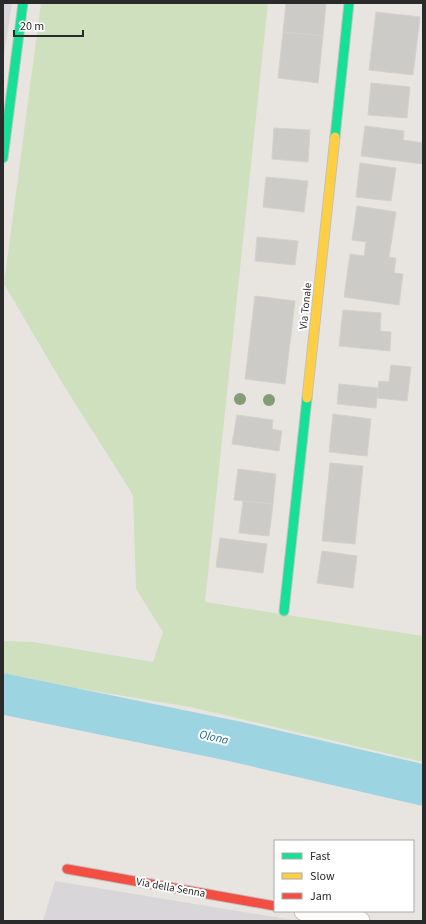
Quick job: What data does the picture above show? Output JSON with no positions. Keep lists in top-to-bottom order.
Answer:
{
  "streets": {
    "street": ["Via Tonale", "Via della Senna"]
  },
  "water": ["Olona"],
  "legend": ["Fast", "Slow", "Jam"],
  "scale_bar": "20 m"
}
